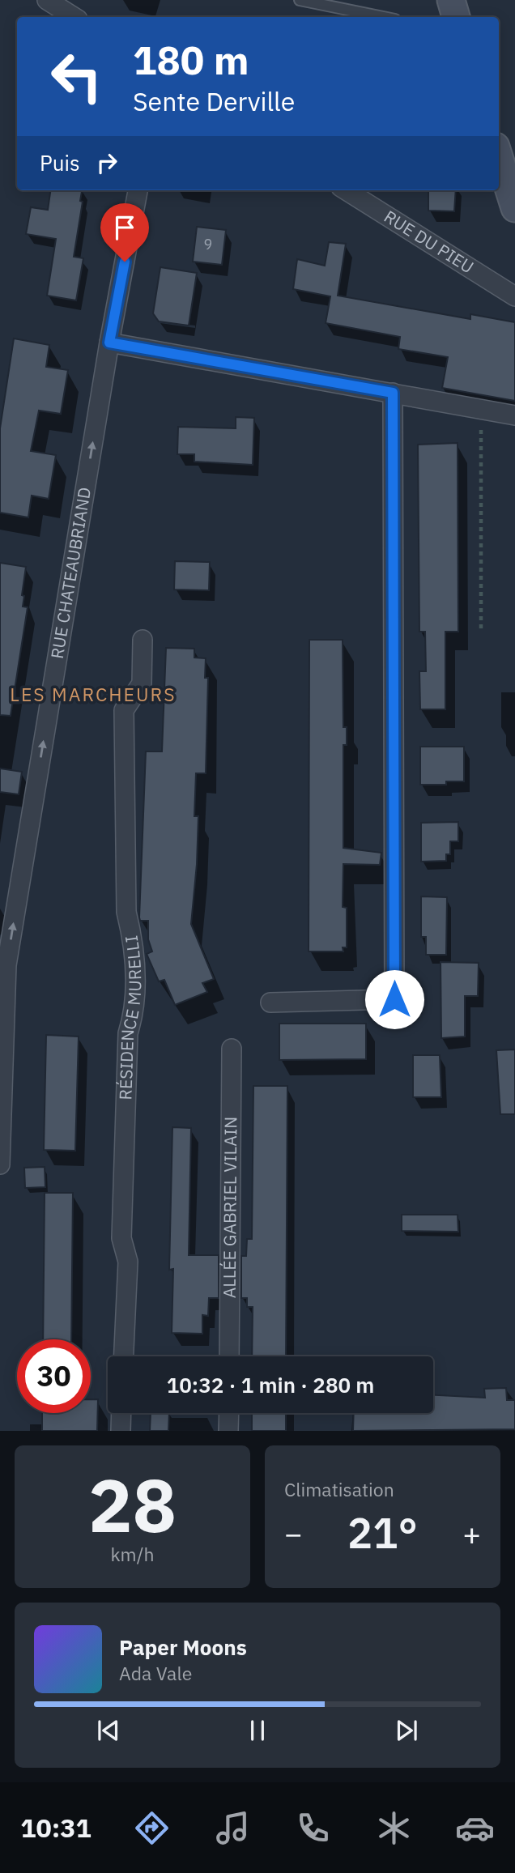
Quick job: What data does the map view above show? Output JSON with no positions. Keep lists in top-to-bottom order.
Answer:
{
  "streets": {
    "street": [
      "RUE DU PIEU",
      "RUE CHATEAUBRIAND",
      "RÉSIDENCE MURELLI",
      "ALLÉE GABRIEL VILAIN"
    ]
  },
  "one_way": ["RUE CHATEAUBRIAND"],
  "districts": ["LES MARCHEURS"],
  "house_numbers": ["9"],
  "page": {
    "turn": ["180 m", "Sente Derville"],
    "then": "Puis",
    "limit": "30",
    "trip": "10:32 · 1 min · 280 m",
    "tile": [
      ["28", "km/h"],
      "Climatisation"
    ],
    "heat": ["−", "21°", "+"],
    "song": ["Paper Moons", "Ada Vale"],
    "tabs": "10:31"
  }
}
